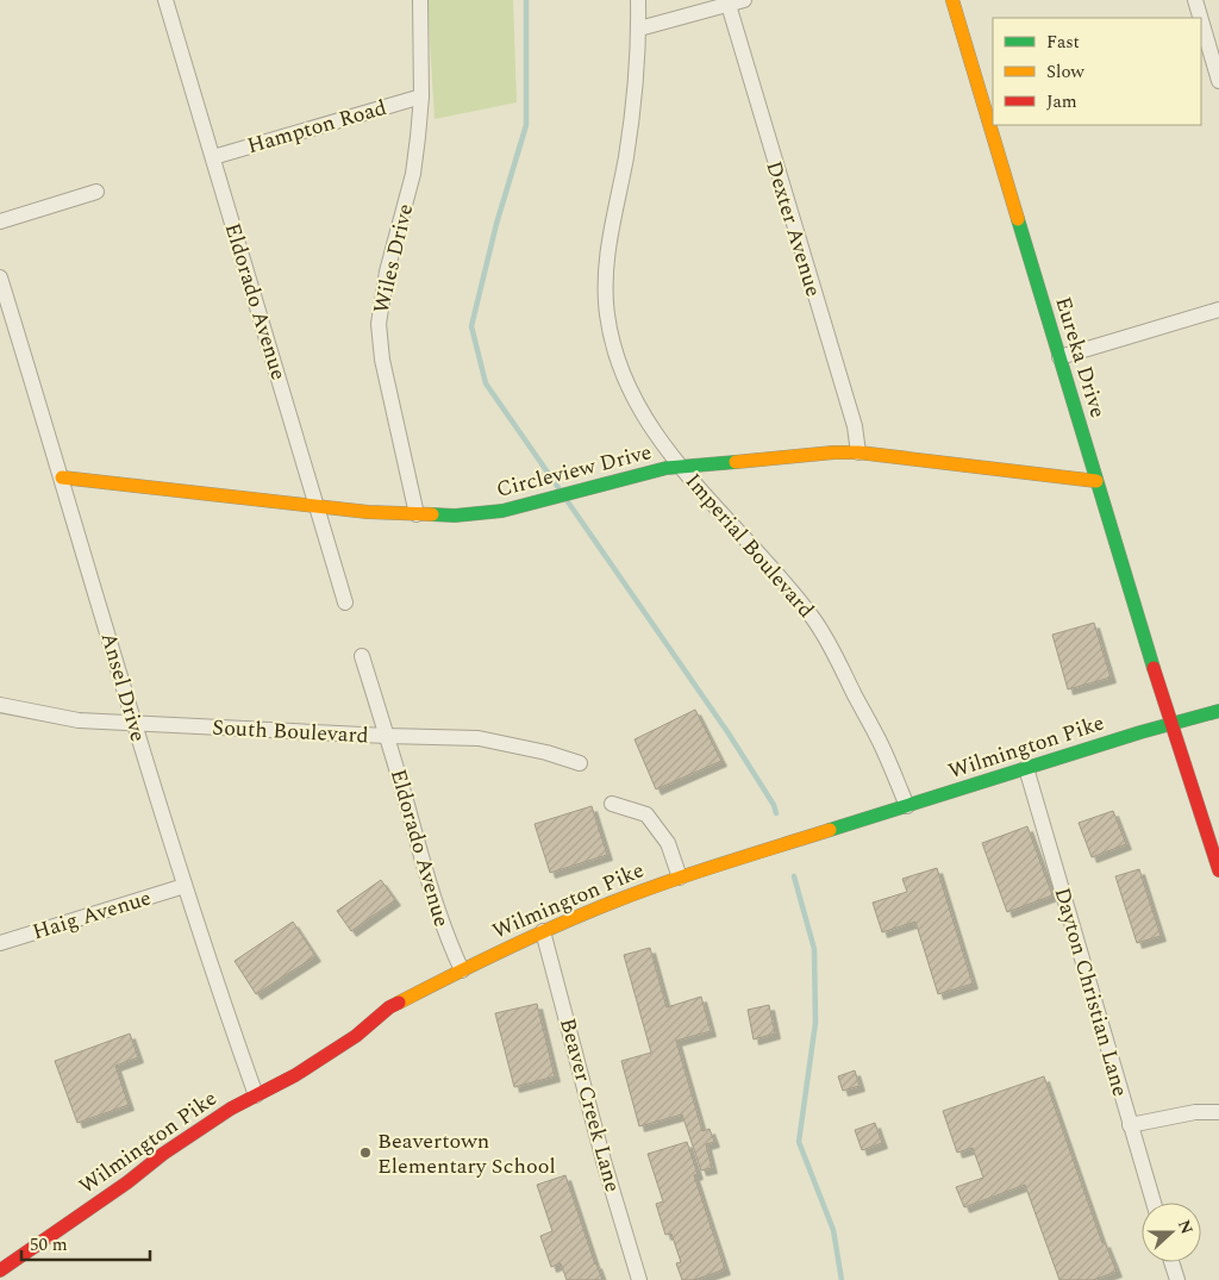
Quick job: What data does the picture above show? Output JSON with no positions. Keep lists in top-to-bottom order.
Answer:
{
  "streets": {
    "street": [
      "Hampton Road",
      "Dexter Avenue",
      "Wiles Drive",
      "Eldorado Avenue",
      "Eureka Drive",
      "Circleview Drive",
      "Imperial Boulevard",
      "Ansel Drive",
      "South Boulevard",
      "Wilmington Pike",
      "Haig Avenue",
      "Dayton Christian Lane",
      "Beaver Creek Lane"
    ]
  },
  "crossings": [
    ["Hampton Road", "Wiles Drive"],
    ["Hampton Road", "Eldorado Avenue"],
    ["Dexter Avenue", "Circleview Drive"],
    ["Wiles Drive", "Circleview Drive"],
    ["Eldorado Avenue", "Circleview Drive"],
    ["Eldorado Avenue", "South Boulevard"],
    ["Eldorado Avenue", "Wilmington Pike"],
    ["Eureka Drive", "Circleview Drive"],
    ["Eureka Drive", "Wilmington Pike"],
    ["Circleview Drive", "Imperial Boulevard"],
    ["Circleview Drive", "Ansel Drive"],
    ["Imperial Boulevard", "Wilmington Pike"],
    ["Ansel Drive", "South Boulevard"],
    ["Ansel Drive", "Wilmington Pike"],
    ["Ansel Drive", "Haig Avenue"],
    ["Wilmington Pike", "Dayton Christian Lane"],
    ["Wilmington Pike", "Beaver Creek Lane"]
  ],
  "places": ["Beavertown Elementary School"],
  "legend": ["Fast", "Slow", "Jam"],
  "scale_bar": "50 m",
  "north": "right"
}
